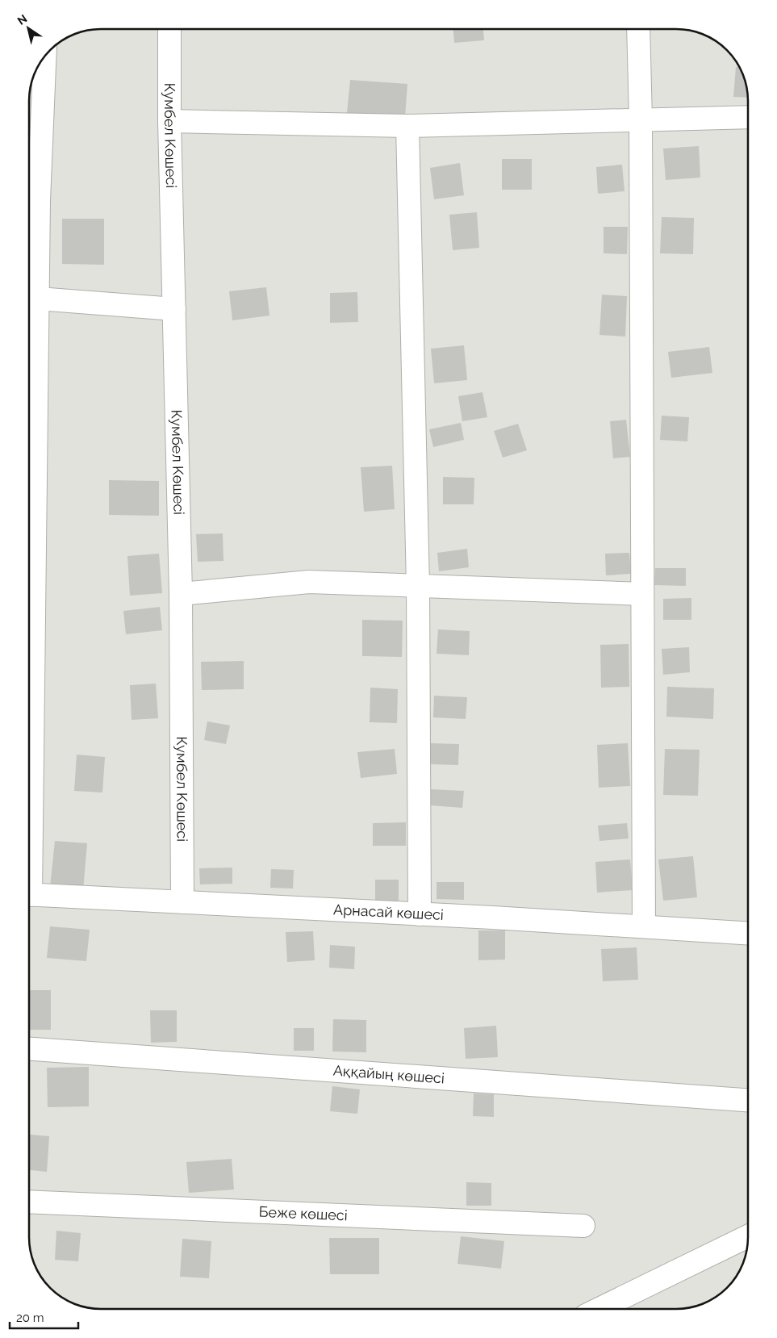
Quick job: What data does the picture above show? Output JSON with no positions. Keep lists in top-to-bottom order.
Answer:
{
  "streets": {
    "street": [
      "Кумбел Kөшесі",
      "Арнасай көшесі",
      "Аққайың көшесі",
      "Беже көшесі"
    ]
  },
  "crossings": [
    ["Кумбел Kөшесі", "Арнасай көшесі"]
  ],
  "scale_bar": "20 m",
  "north": "top left"
}
